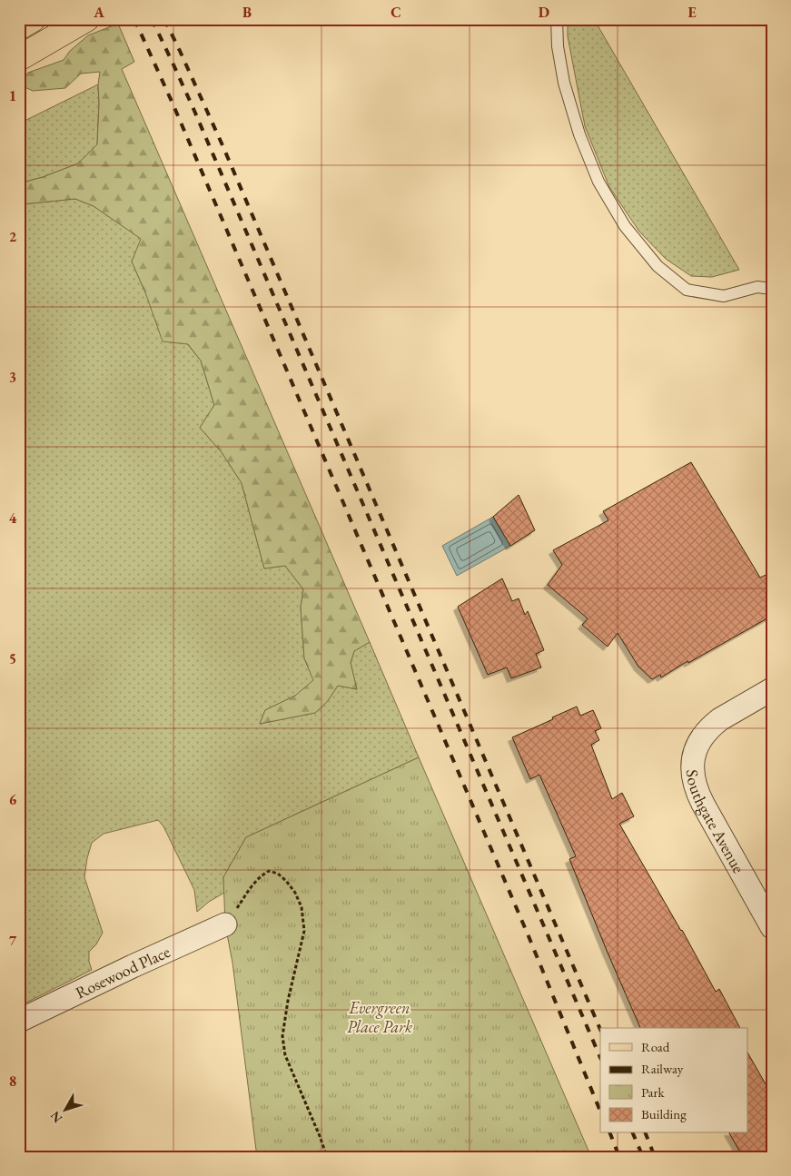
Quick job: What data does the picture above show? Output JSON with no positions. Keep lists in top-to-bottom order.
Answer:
{
  "streets": {
    "street": ["Southgate Avenue", "Rosewood Place"]
  },
  "parks": ["Evergreen Place Park"],
  "legend": [
    "Road",
    "Railway",
    "Park",
    "Building"
  ],
  "north": "bottom left",
  "grid": {
    "columns": [
      "A",
      "B",
      "C",
      "D",
      "E"
    ],
    "rows": [
      "1",
      "2",
      "3",
      "4",
      "5",
      "6",
      "7",
      "8"
    ]
  }
}
